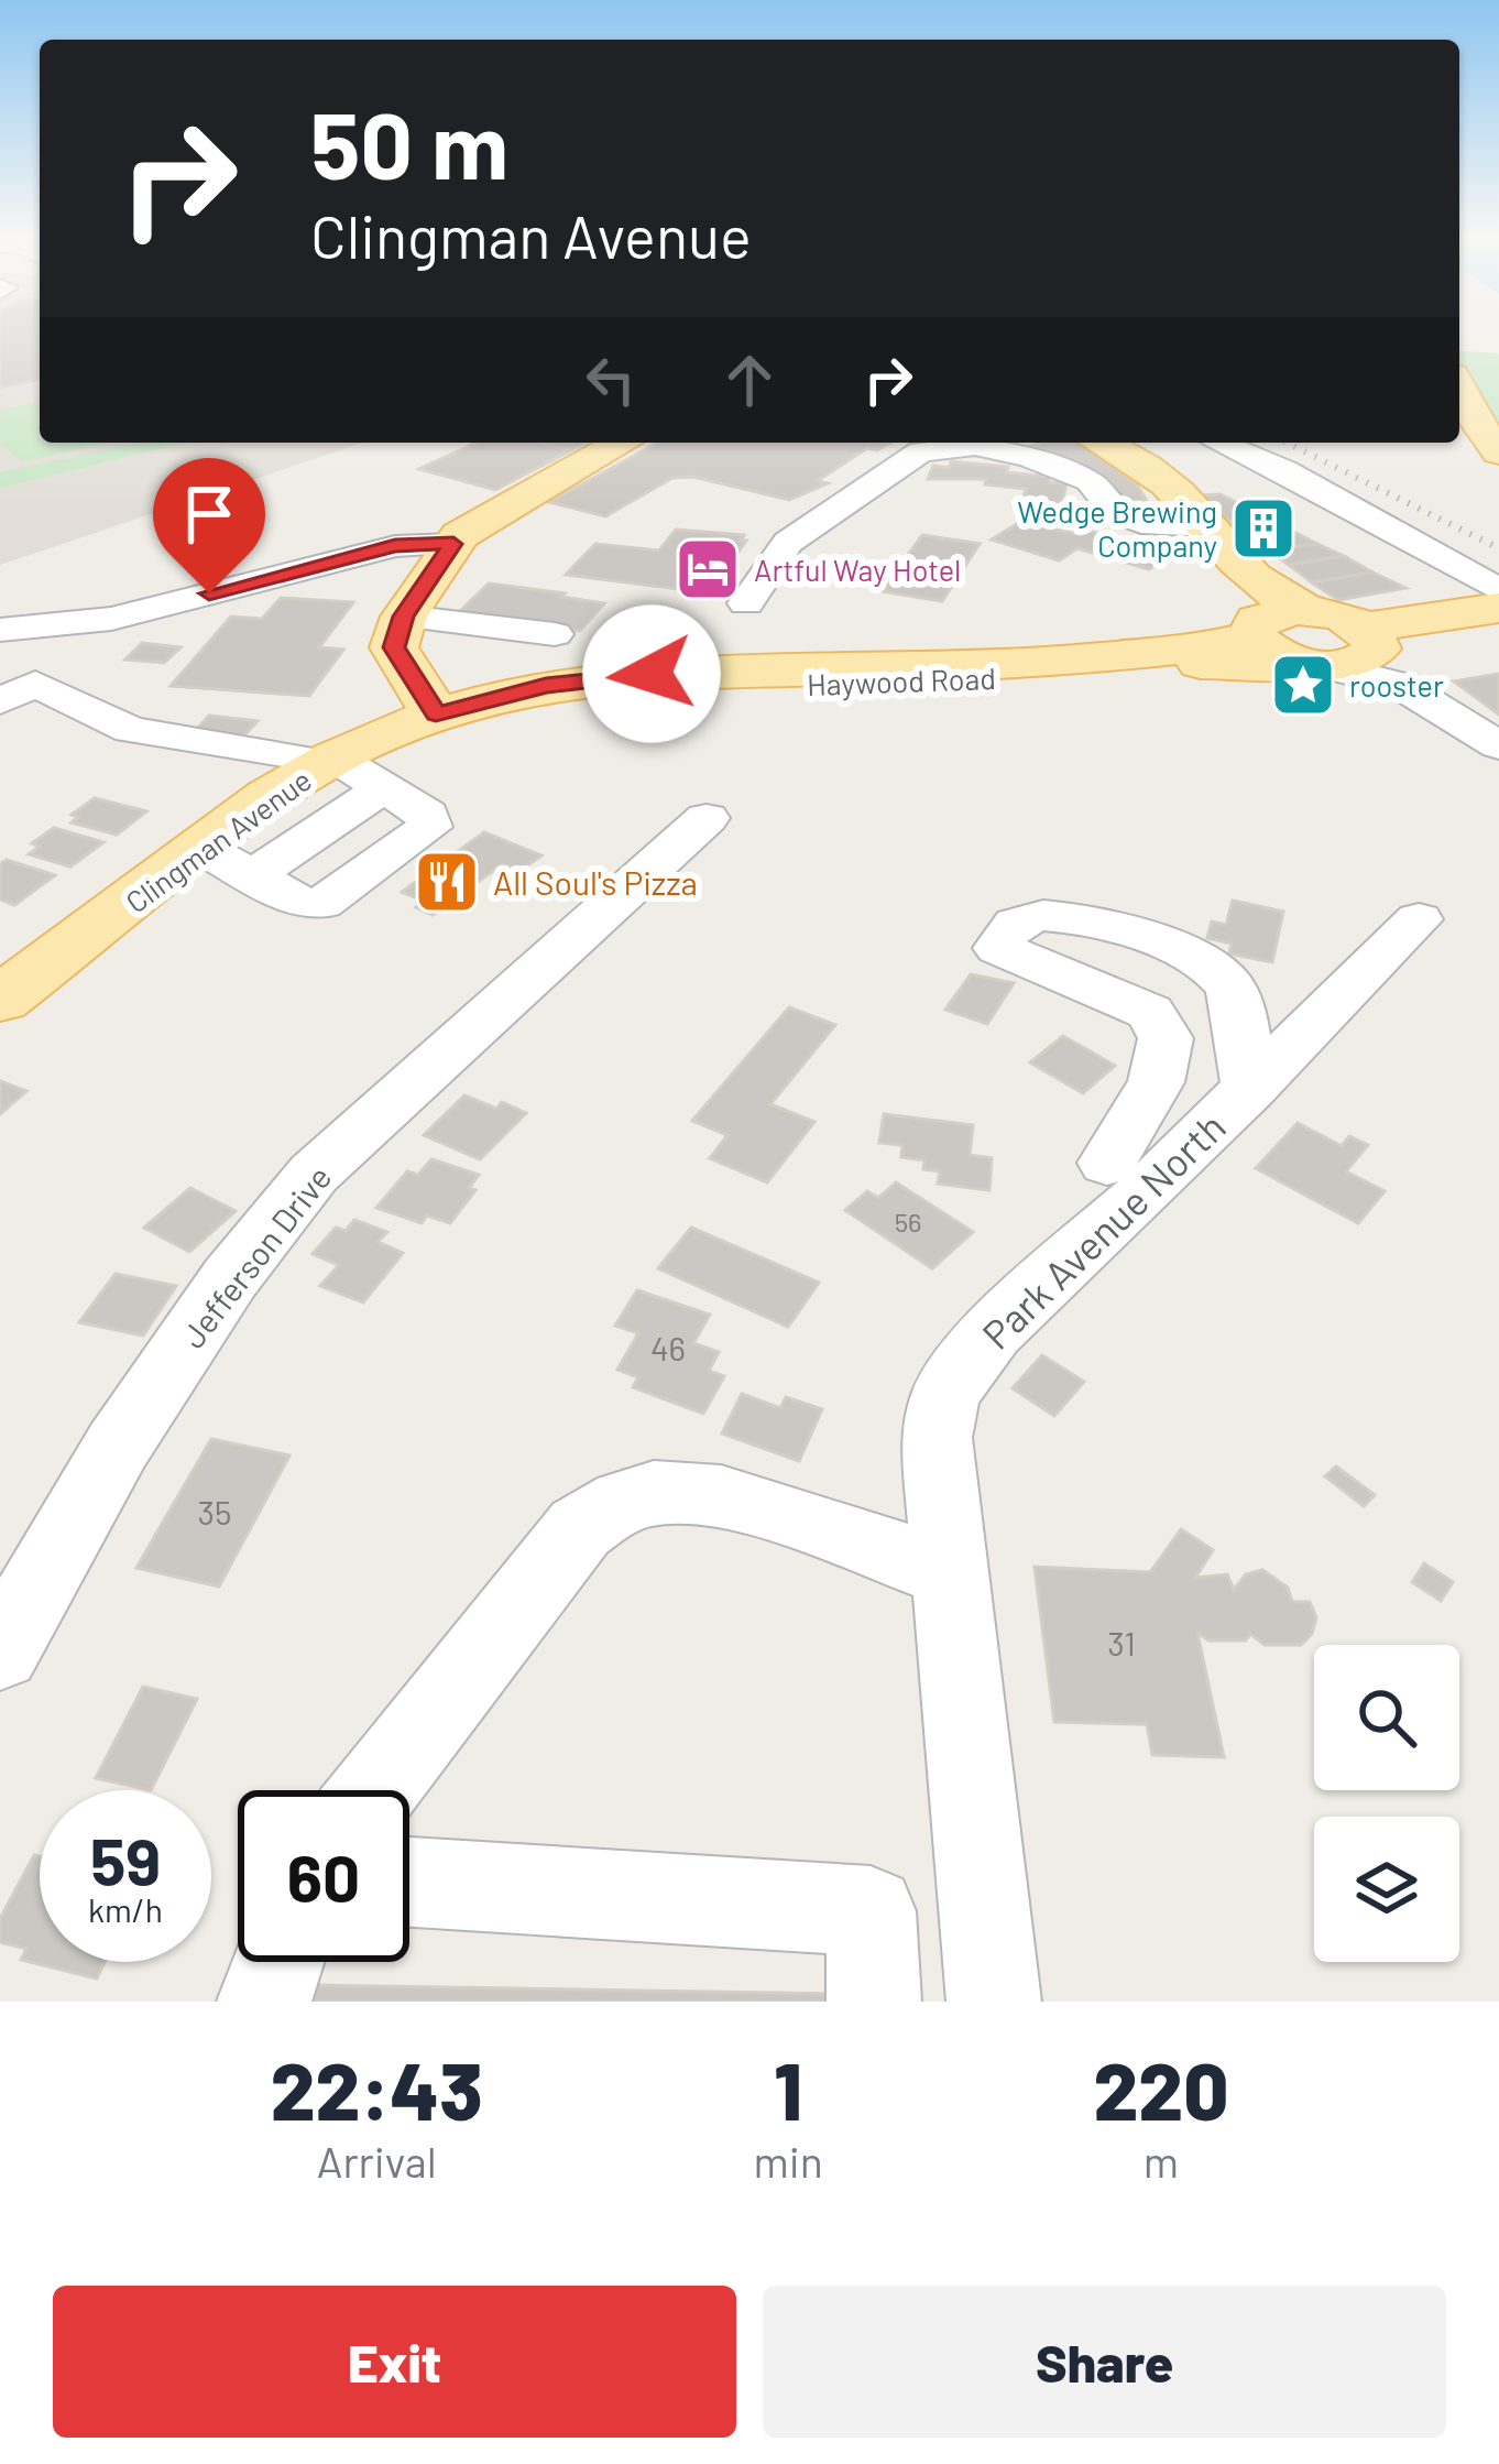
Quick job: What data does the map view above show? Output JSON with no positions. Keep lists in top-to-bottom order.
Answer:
{
  "streets": {
    "main road": ["Haywood Road", "Clingman Avenue"],
    "street": ["Park Avenue North", "Jefferson Drive"]
  },
  "crossings": [
    ["Haywood Road", "Clingman Avenue"]
  ],
  "places": {
    "building": ["Wedge Brewing Company"],
    "hotel": ["Artful Way Hotel"],
    "place": ["rooster"],
    "restaurant": ["All Soul's Pizza"]
  },
  "house_numbers": [
    "56",
    "46",
    "35",
    "31"
  ],
  "page": {
    "turn": ["50 m", "Clingman Avenue"],
    "speed": "59 km/h",
    "limit": "60",
    "eta": [
      "22:43",
      "Arrival",
      "1",
      "min",
      "220",
      "m"
    ],
    "buttons": ["Exit", "Share"]
  }
}
